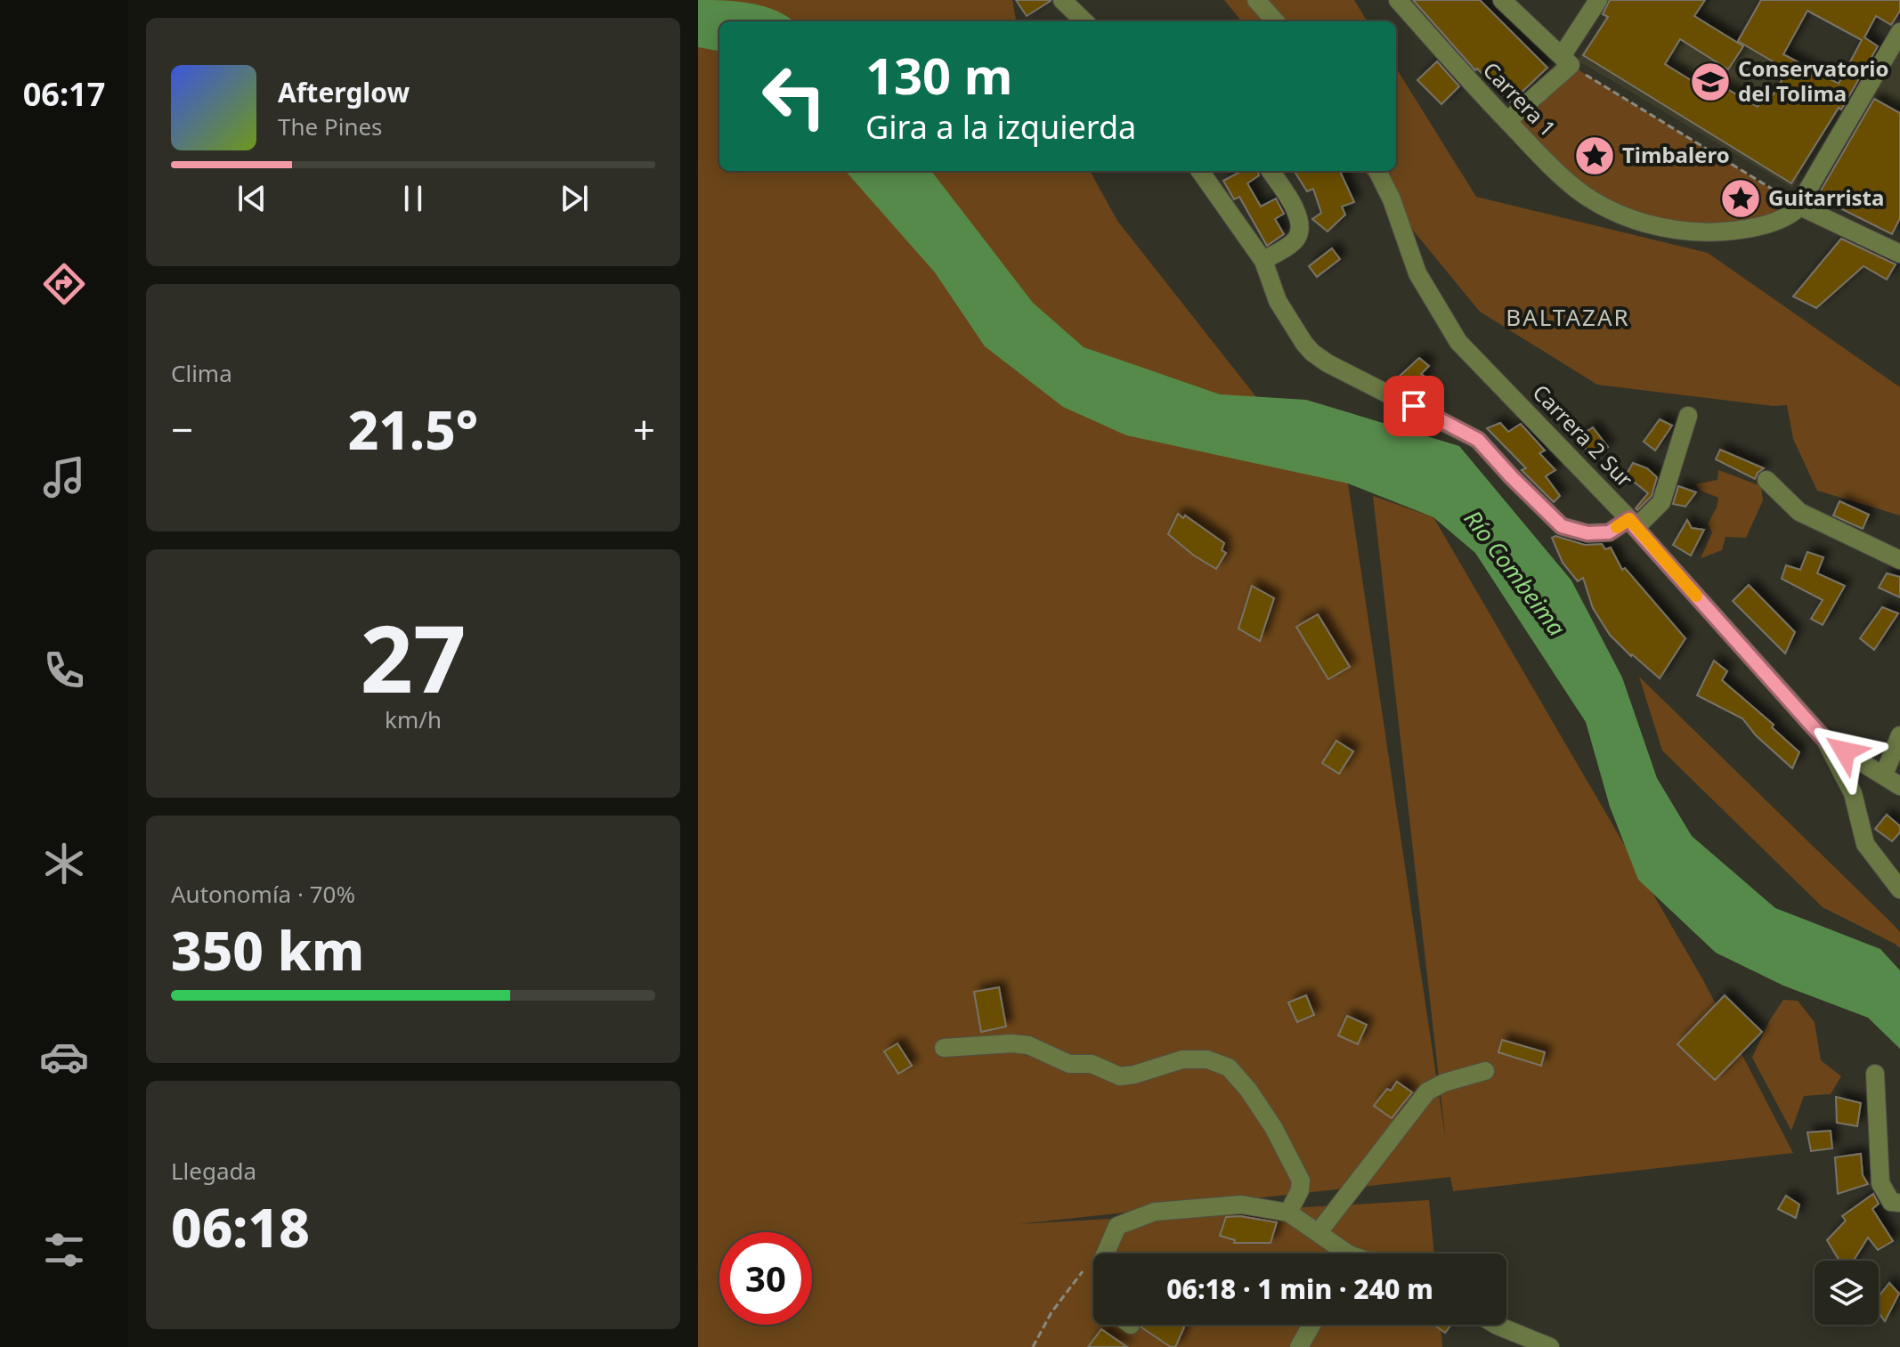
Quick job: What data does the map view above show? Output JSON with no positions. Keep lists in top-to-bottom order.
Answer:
{
  "streets": {
    "street": ["Carrera 1", "Carrera 2 Sur"]
  },
  "districts": ["BALTAZAR"],
  "water": ["Río Combeima"],
  "places": {
    "school or university": ["Conservatorio del Tolima"],
    "place": ["Timbalero", "Guitarrista"]
  },
  "page": {
    "tabs": "06:17",
    "turn": ["130 m", "Gira a la izquierda"],
    "song": ["Afterglow", "The Pines"],
    "tile": [
      "Clima",
      ["27", "km/h"],
      ["Autonomía · 70%", "350 km"],
      ["Llegada", "06:18"]
    ],
    "heat": ["−", "21.5°", "+"],
    "limit": "30",
    "trip": "06:18 · 1 min · 240 m"
  }
}
